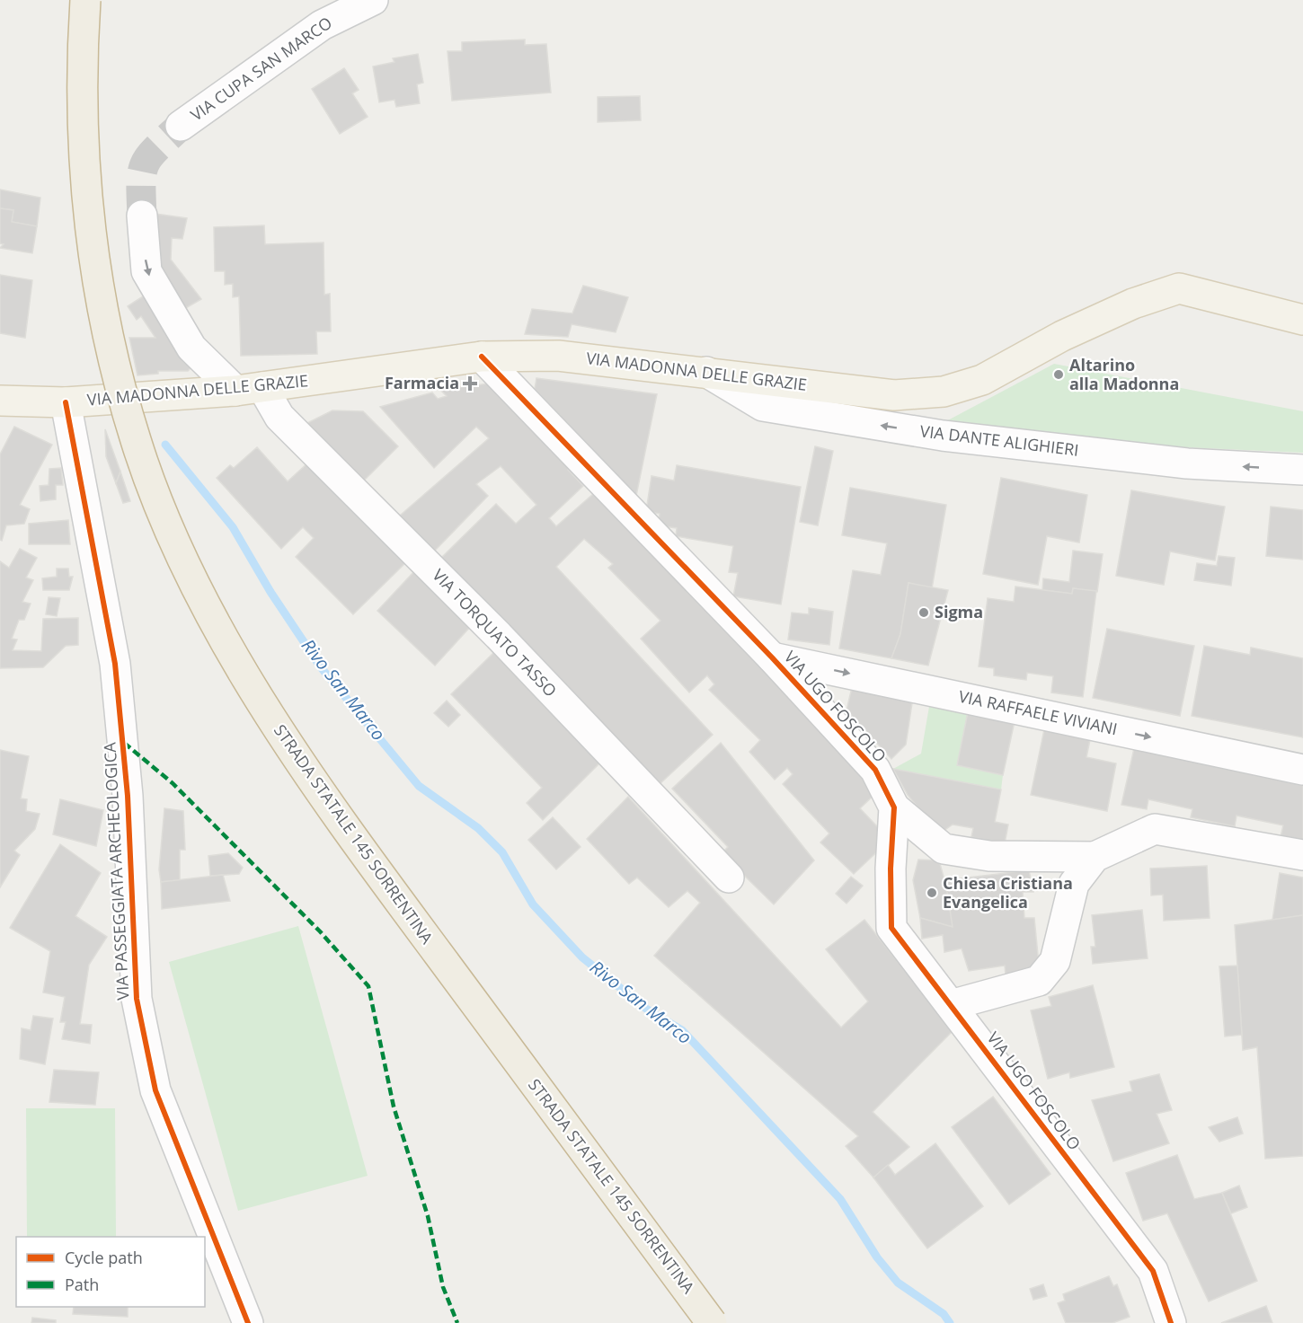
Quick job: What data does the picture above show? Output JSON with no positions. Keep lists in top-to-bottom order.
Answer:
{
  "streets": {
    "highway": ["STRADA STATALE 145 SORRENTINA"],
    "main road": ["VIA MADONNA DELLE GRAZIE"],
    "street": [
      "VIA CUPA SAN MARCO",
      "VIA DANTE ALIGHIERI",
      "VIA TORQUATO TASSO",
      "VIA UGO FOSCOLO",
      "VIA RAFFAELE VIVIANI",
      "VIA PASSEGGIATA ARCHEOLOGICA"
    ]
  },
  "crossings": [
    ["VIA MADONNA DELLE GRAZIE", "VIA DANTE ALIGHIERI"],
    ["VIA MADONNA DELLE GRAZIE", "VIA TORQUATO TASSO"],
    ["VIA MADONNA DELLE GRAZIE", "VIA UGO FOSCOLO"],
    ["VIA MADONNA DELLE GRAZIE", "VIA PASSEGGIATA ARCHEOLOGICA"],
    ["VIA UGO FOSCOLO", "VIA RAFFAELE VIVIANI"]
  ],
  "one_way": ["VIA DANTE ALIGHIERI"],
  "water": ["Rivo San Marco"],
  "places": {
    "other": ["Altarino alla Madonna", "Sigma", "Chiesa Cristiana Evangelica"],
    "health": ["Farmacia"]
  },
  "legend": ["Cycle path", "Path"]
}
